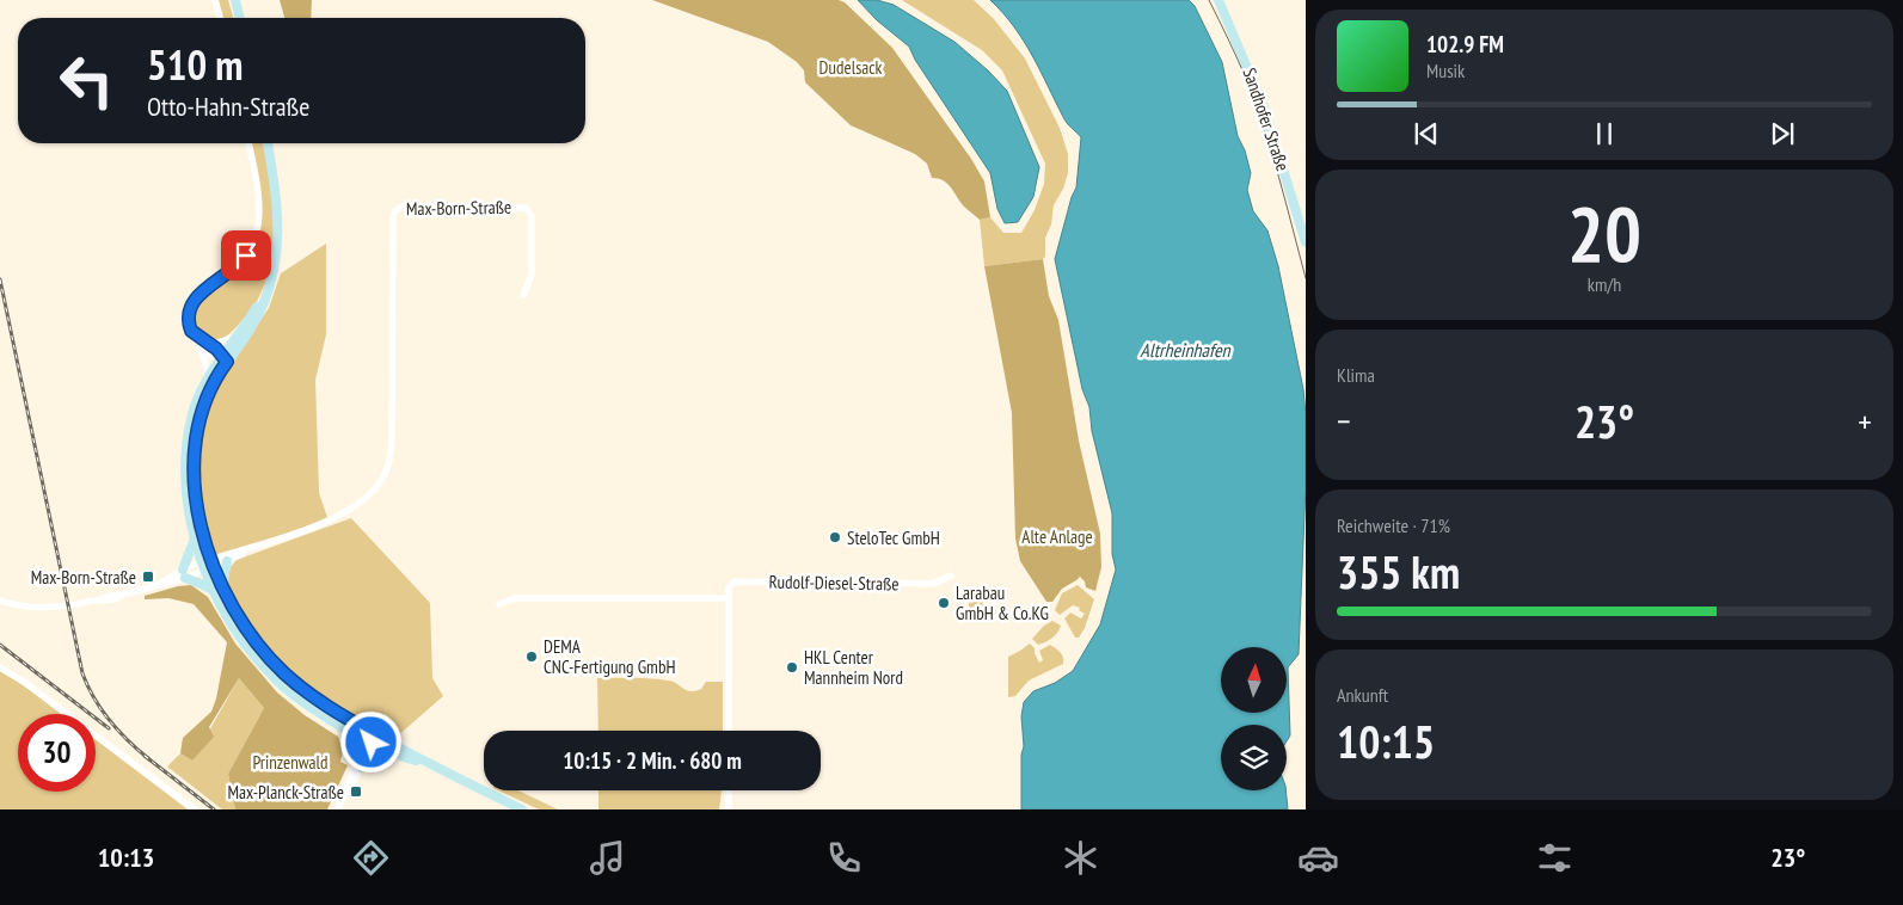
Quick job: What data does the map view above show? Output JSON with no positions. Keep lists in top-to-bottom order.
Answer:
{
  "streets": {
    "main road": ["Sandhofer Straße"],
    "street": ["Max-Born-Straße", "Rudolf-Diesel-Straße"]
  },
  "water": ["Altrheinhafen"],
  "parks": ["Dudelsack", "Alte Anlage", "Prinzenwald"],
  "places": {
    "other": [
      "SteloTec GmbH",
      "Larabau GmbH & Co.KG",
      "DEMA CNC-Fertigung GmbH",
      "HKL Center Mannheim Nord"
    ],
    "transit": ["Max-Born-Straße", "Max-Planck-Straße"]
  },
  "north": "top",
  "page": {
    "turn": ["510 m", "Otto-Hahn-Straße"],
    "song": ["102.9 FM", "Musik"],
    "tile": [
      ["20", "km/h"],
      "Klima",
      ["Reichweite · 71%", "355 km"],
      ["Ankunft", "10:15"]
    ],
    "heat": ["−", "23°", "+"],
    "limit": "30",
    "trip": "10:15 · 2 Min. · 680 m",
    "tabs": ["10:13", "23°"]
  }
}
